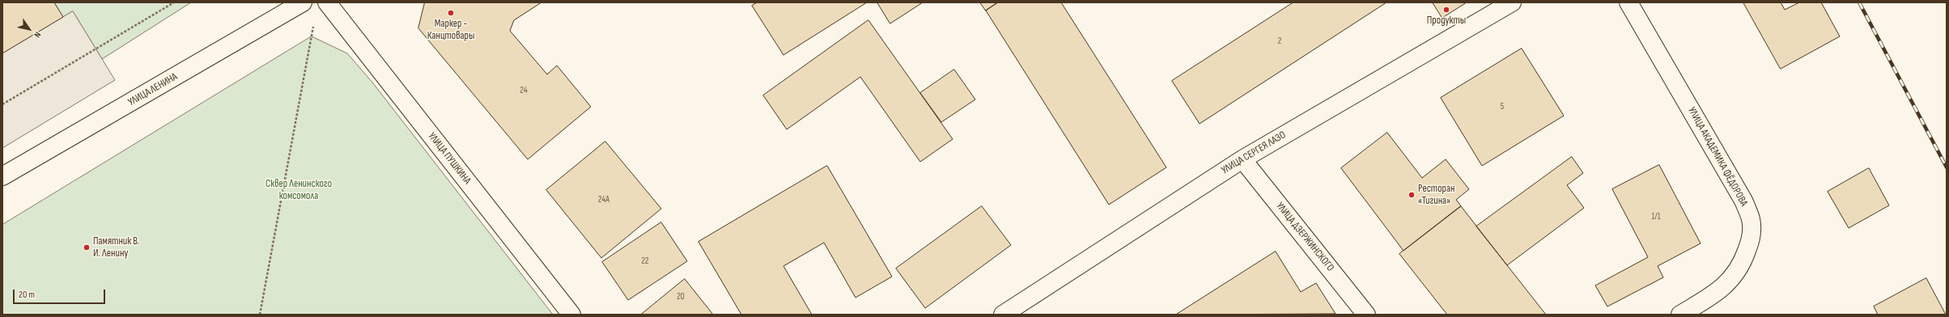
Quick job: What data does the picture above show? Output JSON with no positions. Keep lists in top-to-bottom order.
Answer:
{
  "streets": {
    "street": [
      "УЛИЦА ЛЕНИНА",
      "УЛИЦА СЕРГЕЯ ЛАЗО",
      "УЛИЦА АКАДЕМИКА ФЁДОРОВА",
      "УЛИЦА ПУШКИНА",
      "УЛИЦА ДЗЕРЖИНСКОГО"
    ]
  },
  "crossings": [
    ["УЛИЦА СЕРГЕЯ ЛАЗО", "УЛИЦА ДЗЕРЖИНСКОГО"]
  ],
  "parks": ["Сквер Ленинского комсомола"],
  "places": [
    "Продукты",
    "Маркер - Канцтовары",
    "Ресторан «Тигина»",
    "Памятник В. И. Ленину"
  ],
  "house_numbers": [
    "2",
    "24",
    "5",
    "24А",
    "1/1",
    "22",
    "20"
  ],
  "scale_bar": "20 m",
  "north": "bottom right"
}
